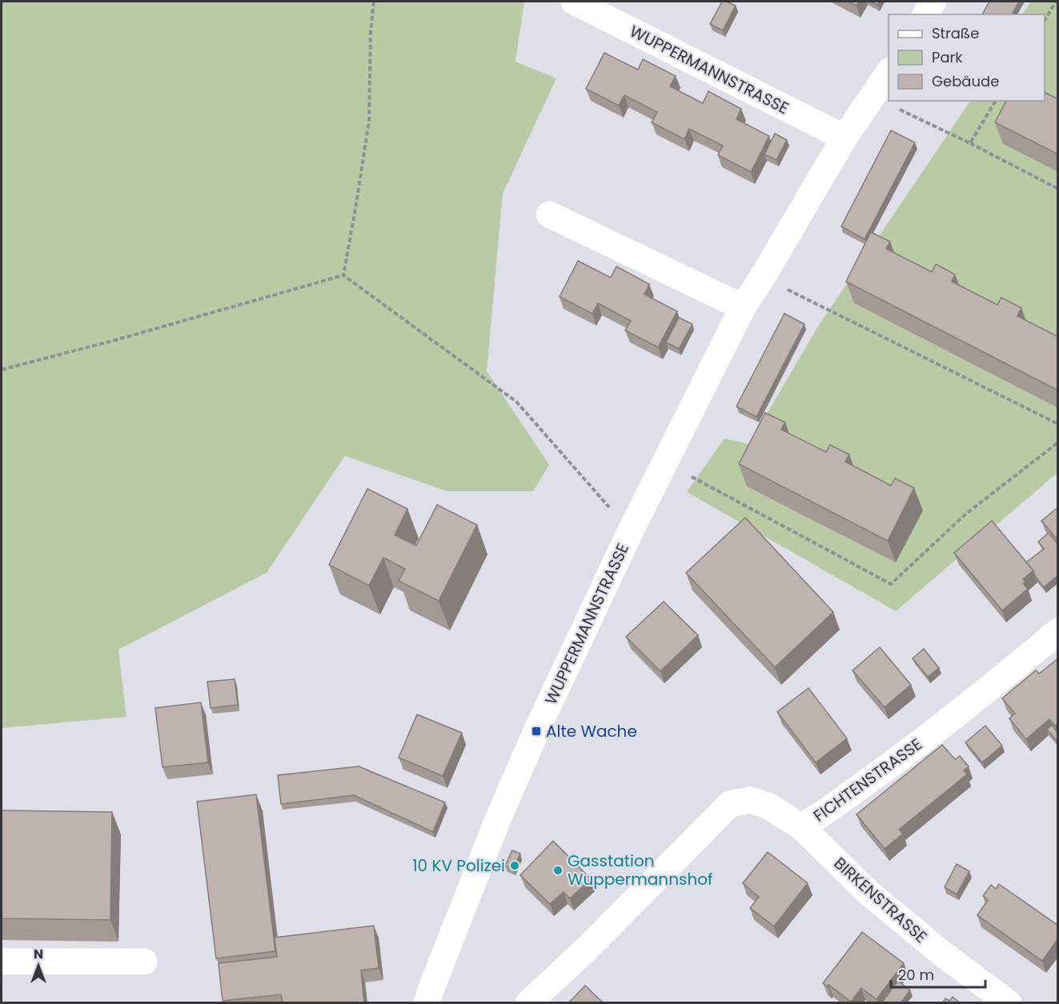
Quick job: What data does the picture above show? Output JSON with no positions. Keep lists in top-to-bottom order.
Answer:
{
  "streets": {
    "street": ["WUPPERMANNSTRASSE", "FICHTENSTRASSE", "BIRKENSTRASSE"]
  },
  "crossings": [
    ["FICHTENSTRASSE", "BIRKENSTRASSE"]
  ],
  "places": {
    "transit": ["Alte Wache"],
    "other": ["10 KV Polizei", "Gasstation Wuppermannshof"]
  },
  "legend": ["Straße", "Park", "Gebäude"],
  "scale_bar": "20 m",
  "north": "top"
}
